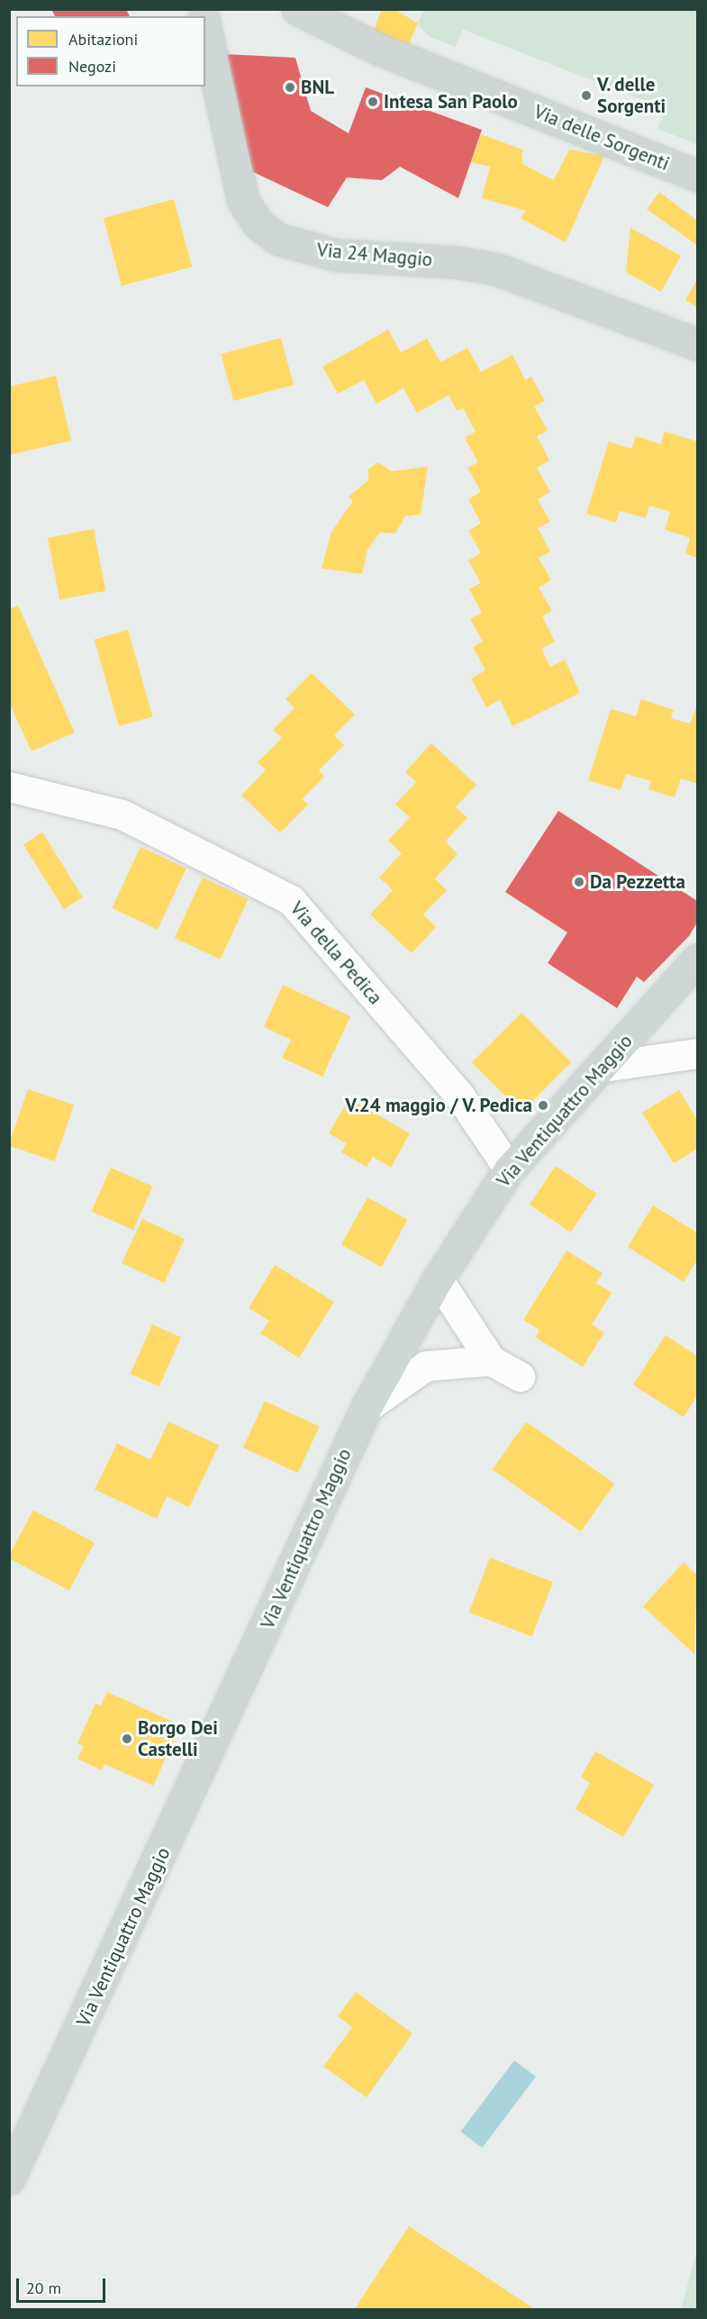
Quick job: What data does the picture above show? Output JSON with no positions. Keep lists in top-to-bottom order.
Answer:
{
  "streets": {
    "main road": ["Via delle Sorgenti", "Via 24 Maggio", "Via Ventiquattro Maggio"],
    "street": ["Via della Pedica"]
  },
  "crossings": [
    ["Via della Pedica", "Via Ventiquattro Maggio"]
  ],
  "places": [
    "BNL",
    "V. delle Sorgenti",
    "Intesa San Paolo",
    "Da Pezzetta",
    "V.24 maggio / V. Pedica",
    "Borgo Dei Castelli"
  ],
  "legend": ["Abitazioni", "Negozi"],
  "scale_bar": "20 m"
}
